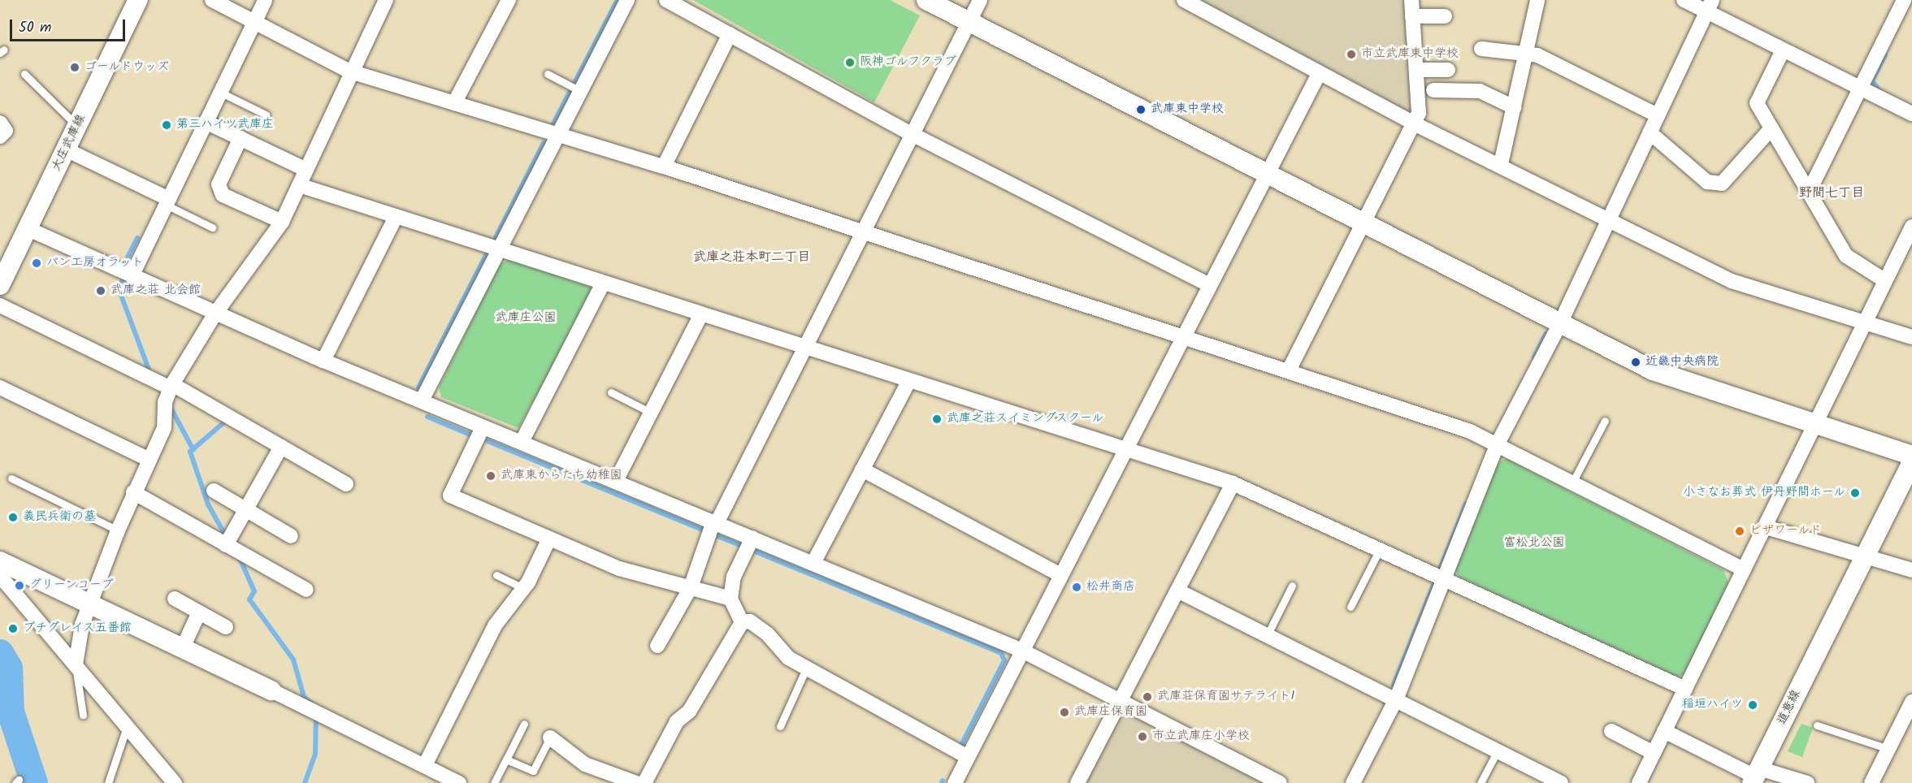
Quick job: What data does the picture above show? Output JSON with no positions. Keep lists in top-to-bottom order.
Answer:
{
  "streets": {
    "street": ["大庄武庫線", "道意線"]
  },
  "districts": ["野間七丁目", "武庫之荘本町二丁目"],
  "parks": ["武庫庄公園", "富松北公園"],
  "places": [
    "市立武庫東中学校",
    "阪神ゴルフクラブ",
    "ゴールドウッズ",
    "武庫東中学校",
    "第三ハイツ武庫庄",
    "パン工房オラット",
    "武庫之荘 北会館",
    "近畿中央病院",
    "武庫之荘スイミングスクール",
    "武庫東からたち幼稚園",
    "小さなお葬式 伊丹野間ホール",
    "義民兵衛の墓",
    "ピザワールド",
    "グリーンコープ",
    "松井商店",
    "プチグレイス五番館",
    "武庫荘保育園サテライト1",
    "稲垣ハイツ",
    "武庫庄保育園",
    "市立武庫庄小学校"
  ],
  "scale_bar": "50 m"
}
